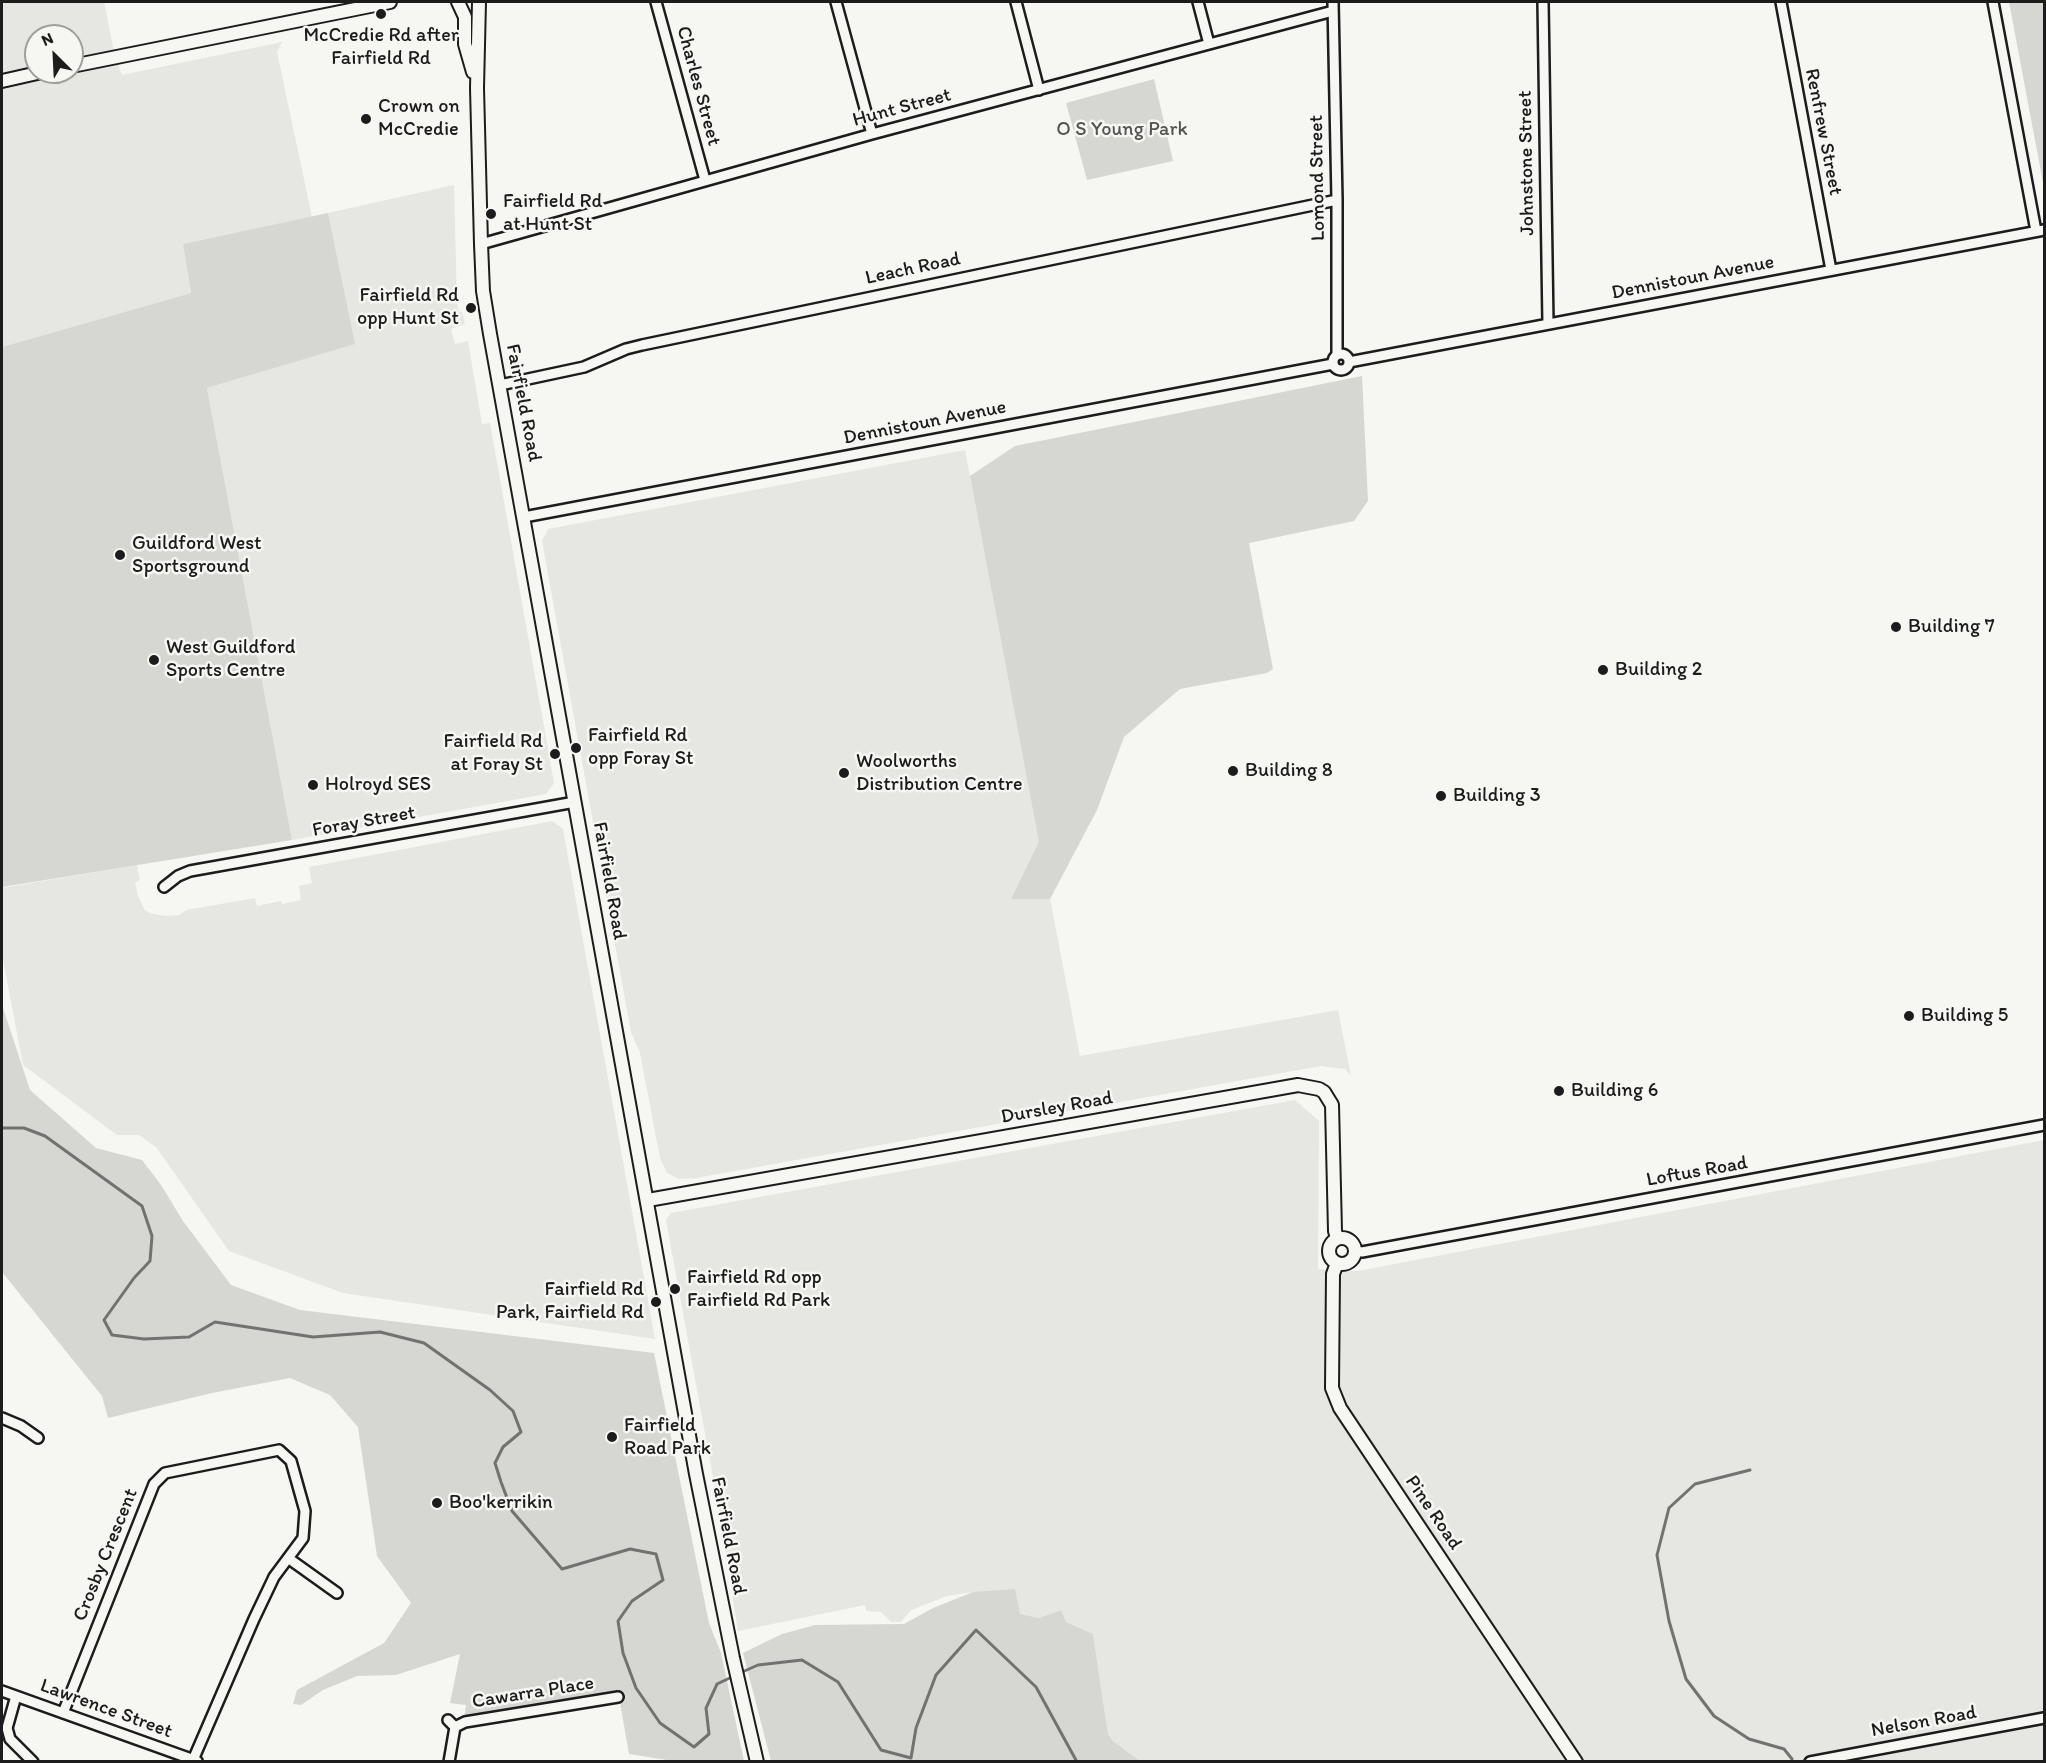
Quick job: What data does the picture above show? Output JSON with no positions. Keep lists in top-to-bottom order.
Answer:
{
  "streets": {
    "main road": ["Fairfield Road", "Dursley Road", "Pine Road"],
    "street": [
      "Charles Street",
      "Hunt Street",
      "Renfrew Street",
      "Johnstone Street",
      "Lomond Street",
      "Leach Road",
      "Dennistoun Avenue",
      "Foray Street",
      "Loftus Road",
      "Crosby Crescent",
      "Cawarra Place",
      "Lawrence Street",
      "Nelson Road"
    ]
  },
  "crossings": [
    ["Charles Street", "Hunt Street"],
    ["Hunt Street", "Lomond Street"],
    ["Hunt Street", "Fairfield Road"],
    ["Renfrew Street", "Dennistoun Avenue"],
    ["Johnstone Street", "Dennistoun Avenue"],
    ["Lomond Street", "Leach Road"],
    ["Lomond Street", "Dennistoun Avenue"],
    ["Leach Road", "Fairfield Road"],
    ["Dennistoun Avenue", "Fairfield Road"],
    ["Fairfield Road", "Foray Street"],
    ["Fairfield Road", "Dursley Road"],
    ["Dursley Road", "Loftus Road"],
    ["Dursley Road", "Pine Road"],
    ["Loftus Road", "Pine Road"],
    ["Crosby Crescent", "Lawrence Street"]
  ],
  "parks": ["O S Young Park"],
  "places": [
    "McCredie Rd after Fairfield Rd",
    "Crown on McCredie",
    "Fairfield Rd at Hunt St",
    "Fairfield Rd opp Hunt St",
    "Guildford West Sportsground",
    "Building 7",
    "West Guildford Sports Centre",
    "Building 2",
    "Fairfield Rd opp Foray St",
    "Fairfield Rd at Foray St",
    "Building 8",
    "Woolworths Distribution Centre",
    "Holroyd SES",
    "Building 3",
    "Building 5",
    "Building 6",
    "Fairfield Rd opp Fairfield Rd Park",
    "Fairfield Rd Park, Fairfield Rd",
    "Fairfield Road Park",
    "Boo'kerrikin"
  ],
  "north": "top left"
}
